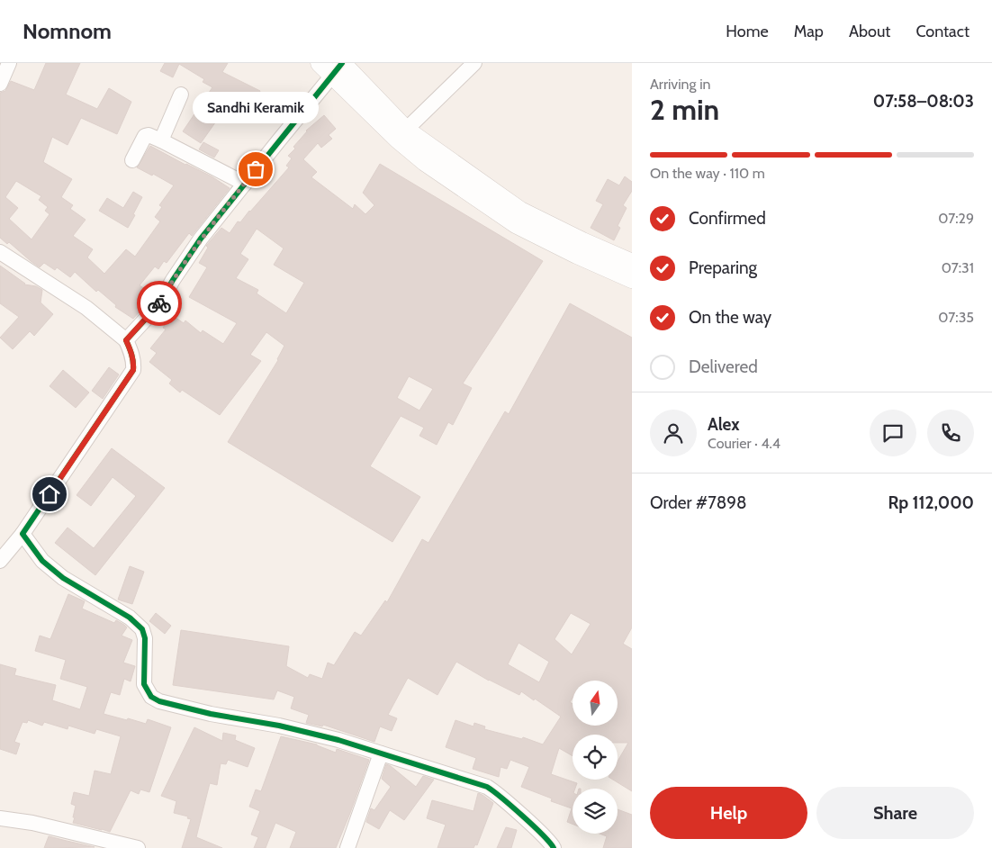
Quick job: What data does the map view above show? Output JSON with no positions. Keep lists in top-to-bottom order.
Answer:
{
  "places": ["Sandhi Keramik"],
  "north": "top",
  "page": {
    "header": "Nomnom",
    "nav": [
      "Home",
      "Map",
      "About",
      "Contact"
    ],
    "heading": ["2 min", "Arriving in", "07:58–08:03"],
    "panel": [
      "Alex",
      "Courier · 4.4",
      "Order #7898",
      "Rp 112,000"
    ],
    "bubble": "Sandhi Keramik",
    "bar": "On the way · 110 m",
    "list": [
      ["Confirmed", "07:29"],
      ["Preparing", "07:31"],
      ["On the way", "07:35"],
      "Delivered"
    ],
    "buttons": ["Help", "Share"]
  }
}
